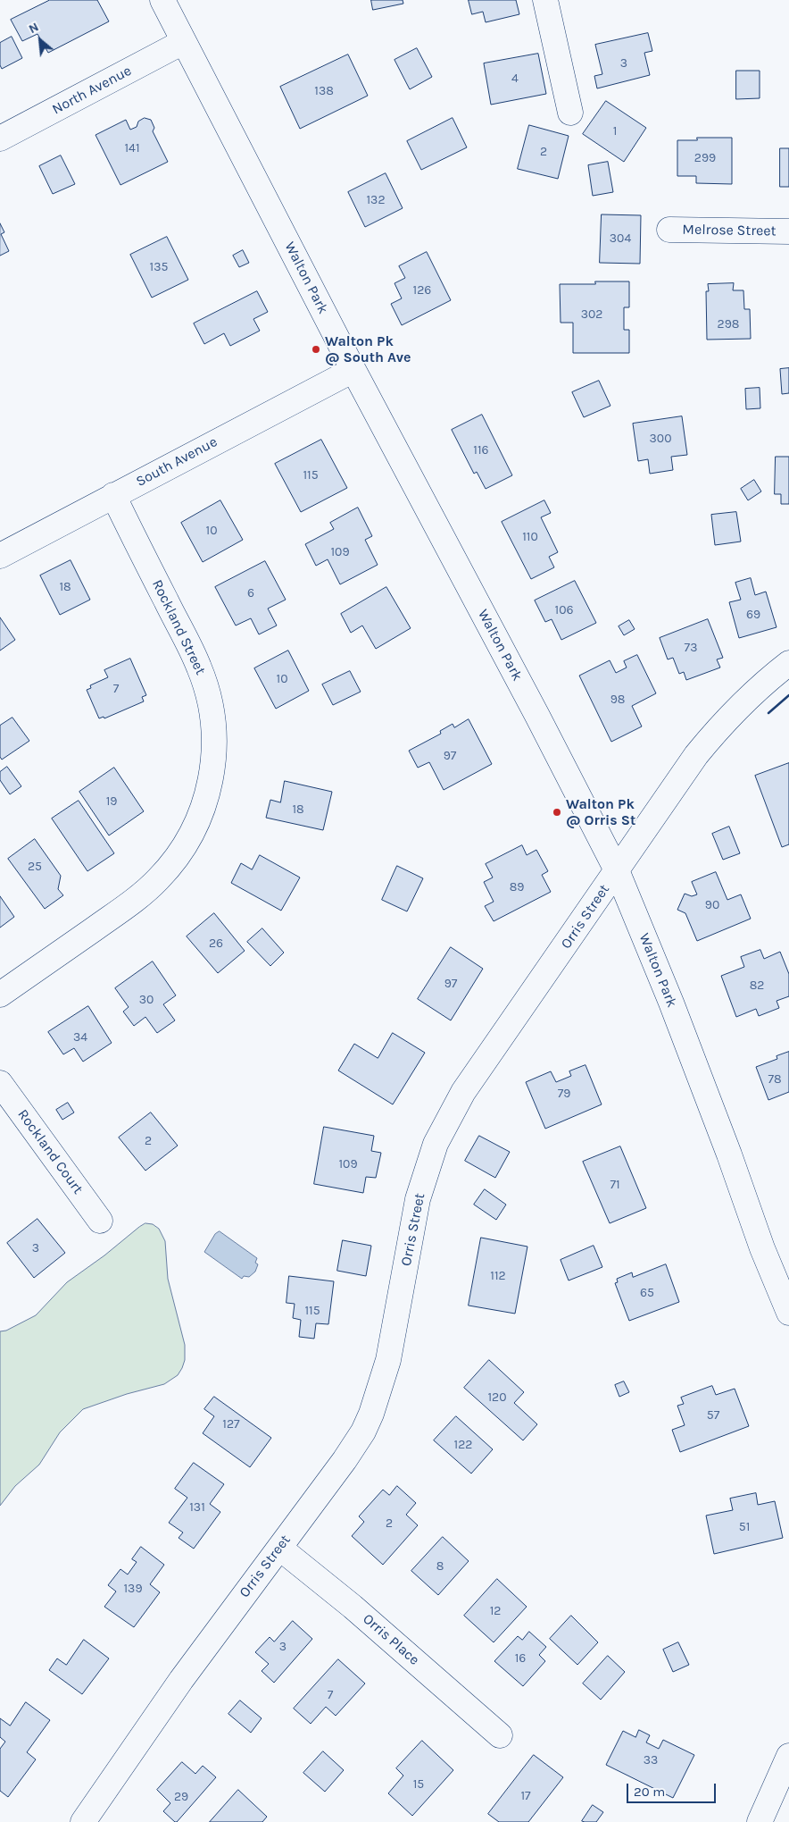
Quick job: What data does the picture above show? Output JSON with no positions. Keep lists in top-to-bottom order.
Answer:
{
  "streets": {
    "street": [
      "North Avenue",
      "Melrose Street",
      "Walton Park",
      "South Avenue",
      "Rockland Street",
      "Orris Street",
      "Rockland Court",
      "Orris Place"
    ]
  },
  "crossings": [
    ["North Avenue", "Walton Park"],
    ["Walton Park", "South Avenue"],
    ["Walton Park", "Orris Street"],
    ["South Avenue", "Rockland Street"],
    ["Orris Street", "Orris Place"]
  ],
  "places": ["Walton Pk @ South Ave", "Walton Pk @ Orris St"],
  "house_numbers": [
    "3",
    "4",
    "138",
    "1",
    "141",
    "2",
    "299",
    "132",
    "304",
    "135",
    "126",
    "302",
    "298",
    "300",
    "116",
    "115",
    "10",
    "110",
    "109",
    "18",
    "6",
    "106",
    "69",
    "73",
    "10",
    "7",
    "98",
    "97",
    "19",
    "18",
    "25",
    "89",
    "90",
    "26",
    "97",
    "82",
    "30",
    "34",
    "78",
    "79",
    "2",
    "109",
    "71",
    "3",
    "112",
    "65",
    "115",
    "120",
    "57",
    "127",
    "122",
    "131",
    "2",
    "51",
    "8",
    "139",
    "12",
    "3",
    "16",
    "7",
    "33",
    "15",
    "17",
    "29"
  ],
  "scale_bar": "20 m",
  "north": "top left"
}
